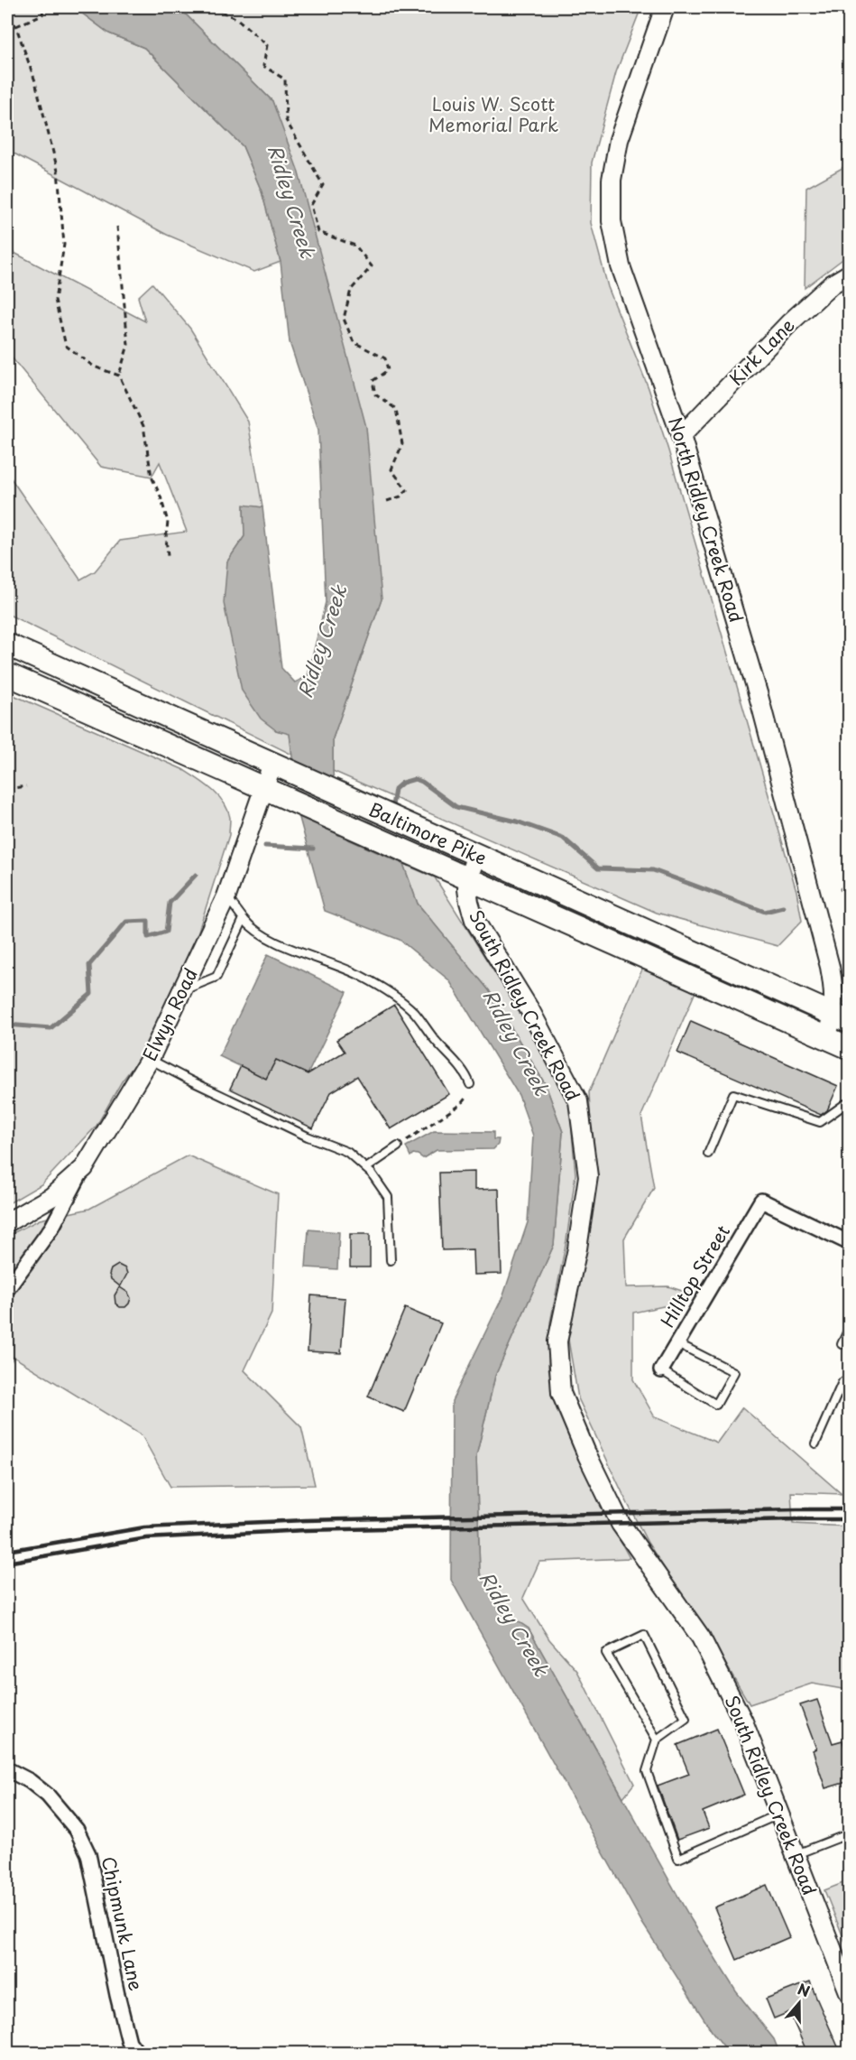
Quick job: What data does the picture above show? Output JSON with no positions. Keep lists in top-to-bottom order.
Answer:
{
  "streets": {
    "main road": ["Baltimore Pike"],
    "street": [
      "Kirk Lane",
      "North Ridley Creek Road",
      "South Ridley Creek Road",
      "Elwyn Road",
      "Hilltop Street",
      "Chipmunk Lane"
    ]
  },
  "crossings": [
    ["Kirk Lane", "North Ridley Creek Road"],
    ["North Ridley Creek Road", "Baltimore Pike"],
    ["Baltimore Pike", "South Ridley Creek Road"],
    ["Baltimore Pike", "Elwyn Road"]
  ],
  "water": ["Ridley Creek"],
  "parks": ["Louis W. Scott Memorial Park"],
  "north": "top"
}
